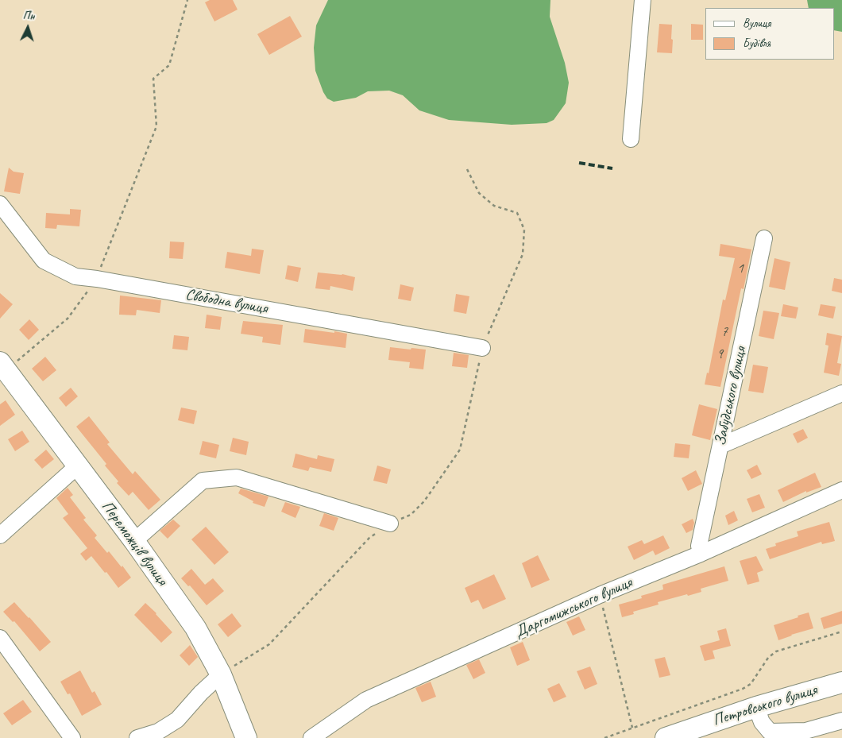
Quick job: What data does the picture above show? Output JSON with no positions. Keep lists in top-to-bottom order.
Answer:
{
  "streets": {
    "main road": ["Переможців вулиця", "Петровського вулиця"],
    "street": ["Свободна вулиця", "Забудського вулиця", "Даргомижського вулиця"]
  },
  "crossings": [
    ["Забудського вулиця", "Даргомижського вулиця"]
  ],
  "house_numbers": ["1", "7", "9"],
  "legend": ["Вулиця", "Будівля"],
  "north": "top"
}
